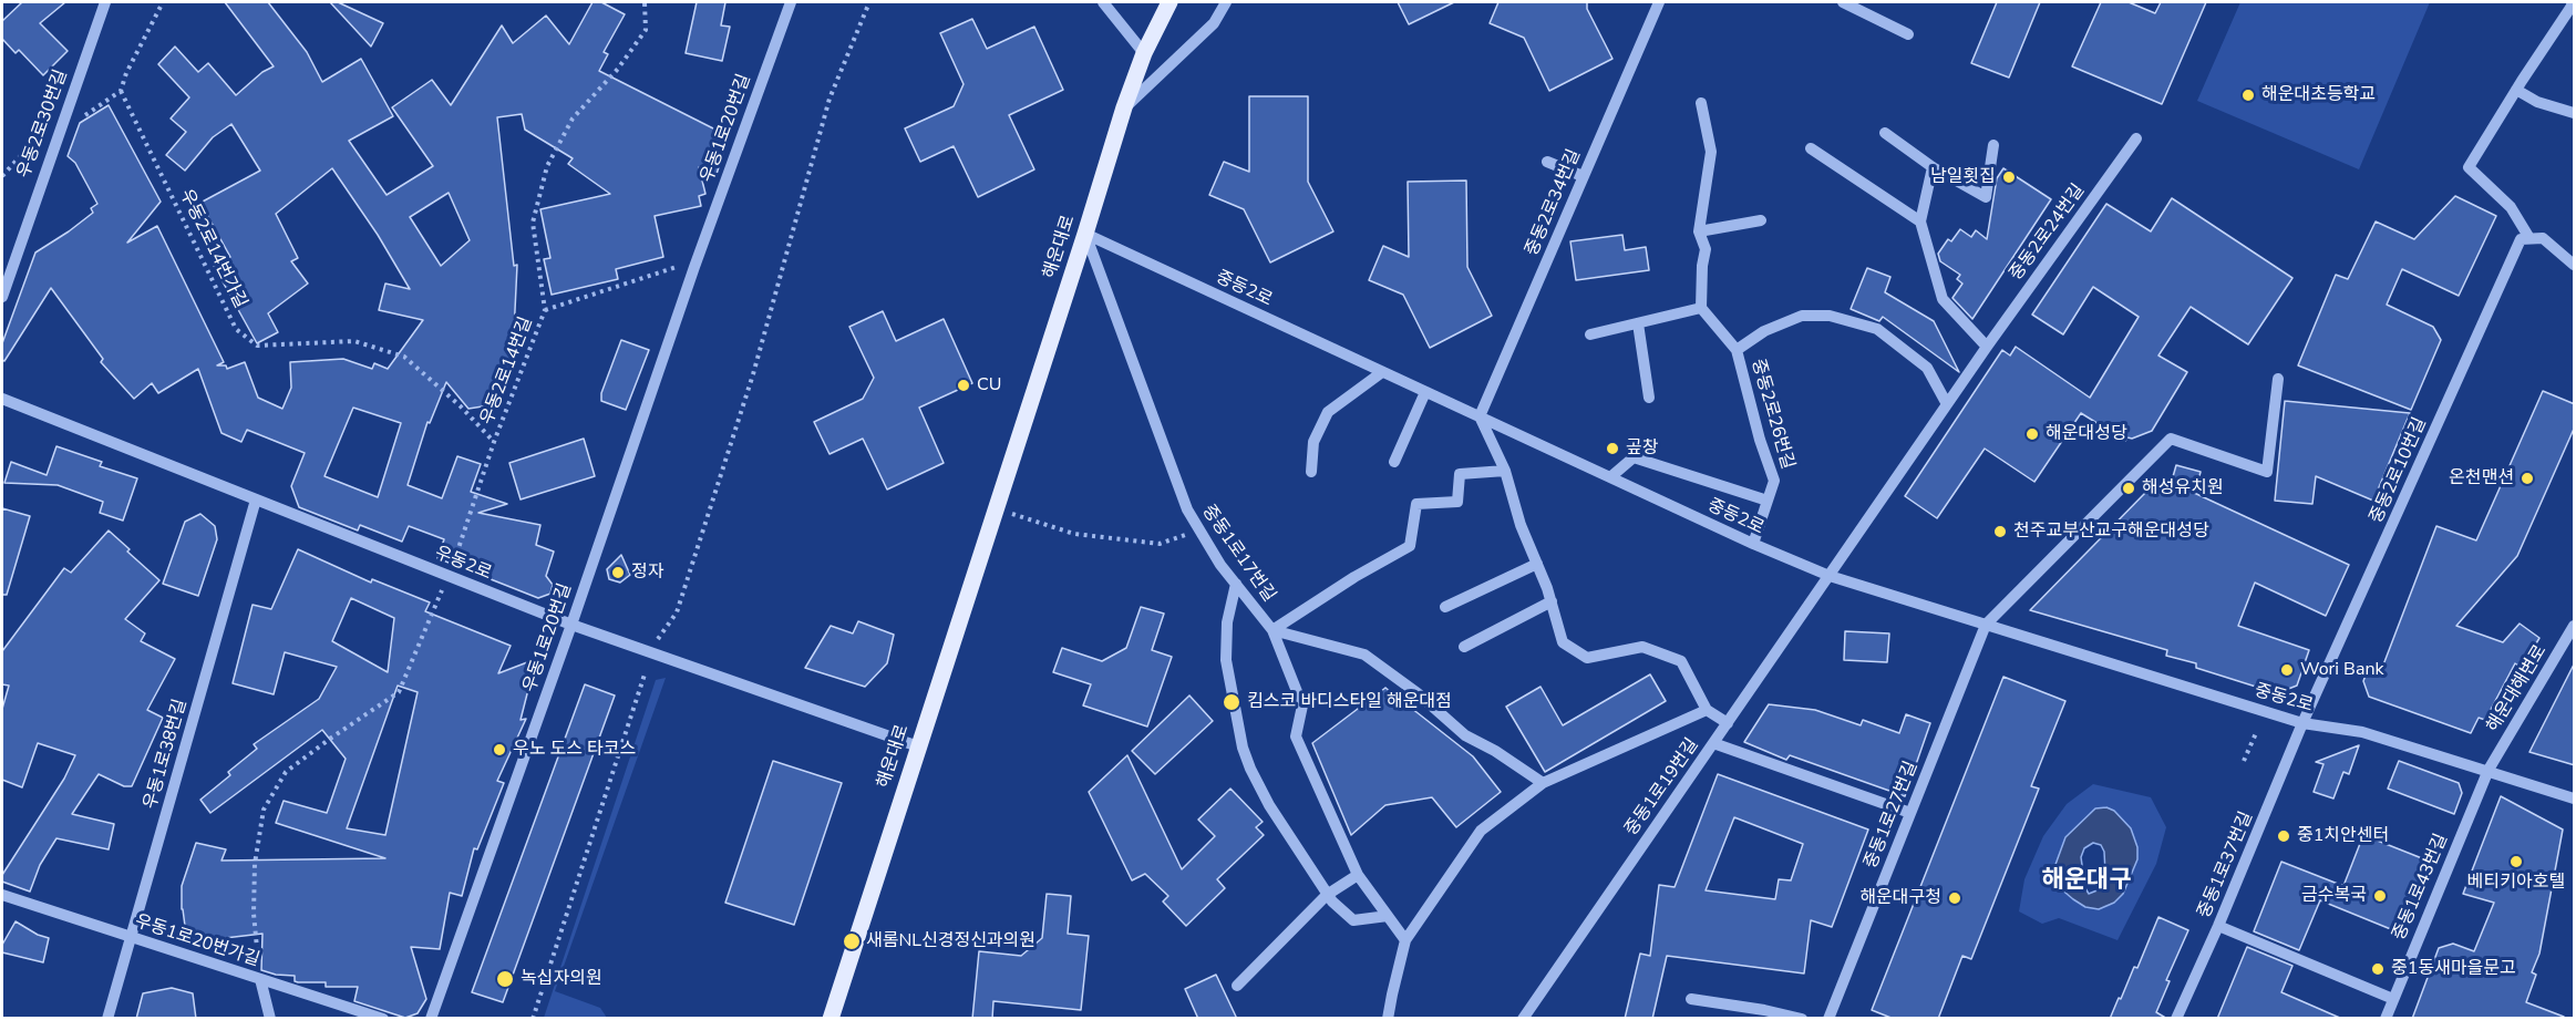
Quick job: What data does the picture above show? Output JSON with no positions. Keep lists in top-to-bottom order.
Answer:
{
  "streets": {
    "main road": ["해운대로"],
    "street": [
      "우동2로30번길",
      "우동1로20번길",
      "중동2로34번길",
      "중동2로24번길",
      "중동2로",
      "중동2로26번길",
      "중동2로10번길",
      "중동1로17번길",
      "우동2로",
      "해운대해변로",
      "우동1로38번길",
      "중동1로19번길",
      "중동1로27번길",
      "중동1로37번길",
      "중동1로43번길",
      "우동1로20번가길"
    ],
    "path": ["우동2로14번가길", "우동2로14번길"]
  },
  "crossings": [
    ["우동1로20번길", "우동2로"],
    ["중동2로34번길", "중동2로"],
    ["중동2로24번길", "중동2로"],
    ["중동2로24번길", "중동1로19번길"],
    ["해운대로", "중동2로"],
    ["해운대로", "중동1로17번길"],
    ["해운대로", "우동2로"],
    ["우동2로14번가길", "우동2로14번길"],
    ["중동2로", "중동2로26번길"],
    ["중동2로", "중동2로10번길"],
    ["중동2로", "중동1로17번길"],
    ["중동2로", "해운대해변로"],
    ["중동2로", "중동1로19번길"],
    ["중동2로", "중동1로27번길"],
    ["중동2로", "중동1로37번길"],
    ["중동2로", "중동1로43번길"],
    ["우동2로14번길", "우동2로"],
    ["우동2로14번길", "우동1로20번가길"],
    ["중동2로10번길", "중동1로37번길"],
    ["우동2로", "우동1로38번길"],
    ["해운대해변로", "중동1로43번길"],
    ["우동1로38번길", "우동1로20번가길"]
  ],
  "districts": ["해운대구"],
  "places": [
    "해운대초등학교",
    "남일횟집",
    "CU",
    "해운대성당",
    "곺창",
    "온천맨션",
    "해성유치원",
    "천주교부산교구해운대성당",
    "정자",
    "Wori Bank",
    "킴스코 바디스타일 해운대점",
    "우노 도스 타코스",
    "중1치안센터",
    "베티키아호텔",
    "금수복국",
    "해운대구청",
    "새롬NL신경정신과의원",
    "중1동새마을문고",
    "녹십자의원"
  ]
}
